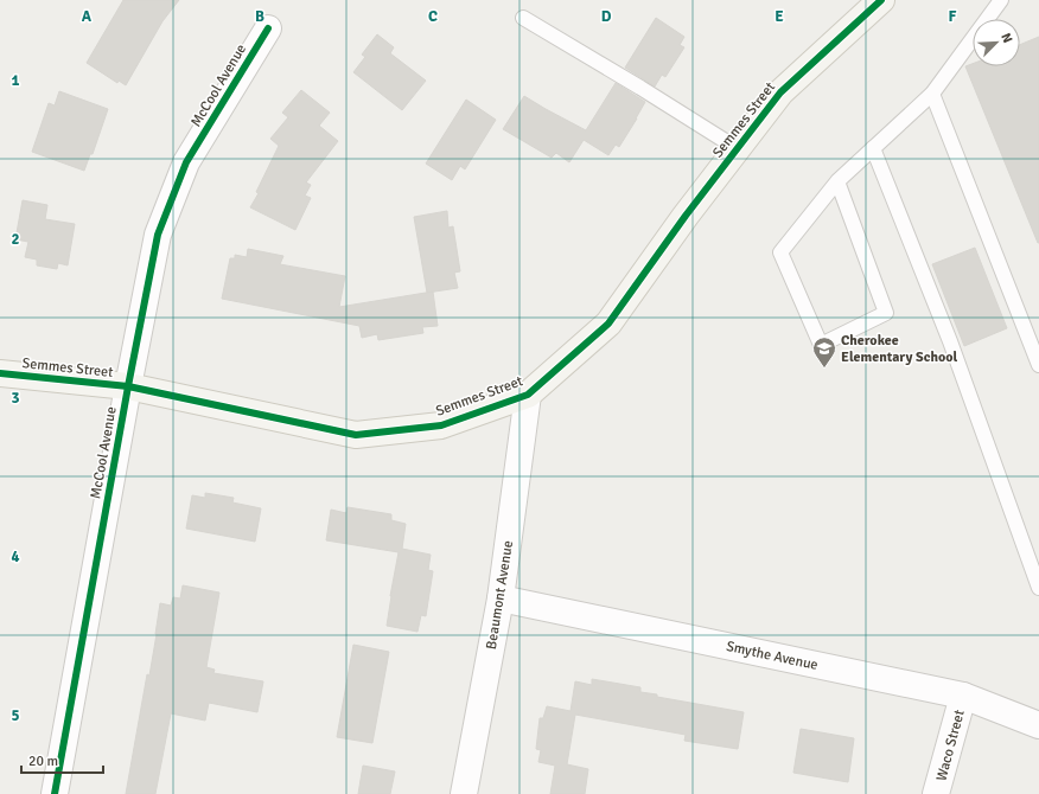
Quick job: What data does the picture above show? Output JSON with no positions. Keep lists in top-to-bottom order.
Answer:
{
  "streets": {
    "main road": ["Semmes Street"],
    "street": [
      "McCool Avenue",
      "Beaumont Avenue",
      "Smythe Avenue",
      "Waco Street"
    ]
  },
  "crossings": [
    ["McCool Avenue", "Semmes Street"],
    ["Semmes Street", "Beaumont Avenue"],
    ["Beaumont Avenue", "Smythe Avenue"],
    ["Smythe Avenue", "Waco Street"]
  ],
  "places": {
    "school or university": ["Cherokee Elementary School"]
  },
  "scale_bar": "20 m",
  "north": "top right",
  "grid": {
    "columns": [
      "A",
      "B",
      "C",
      "D",
      "E",
      "F"
    ],
    "rows": [
      "1",
      "2",
      "3",
      "4",
      "5"
    ]
  }
}
